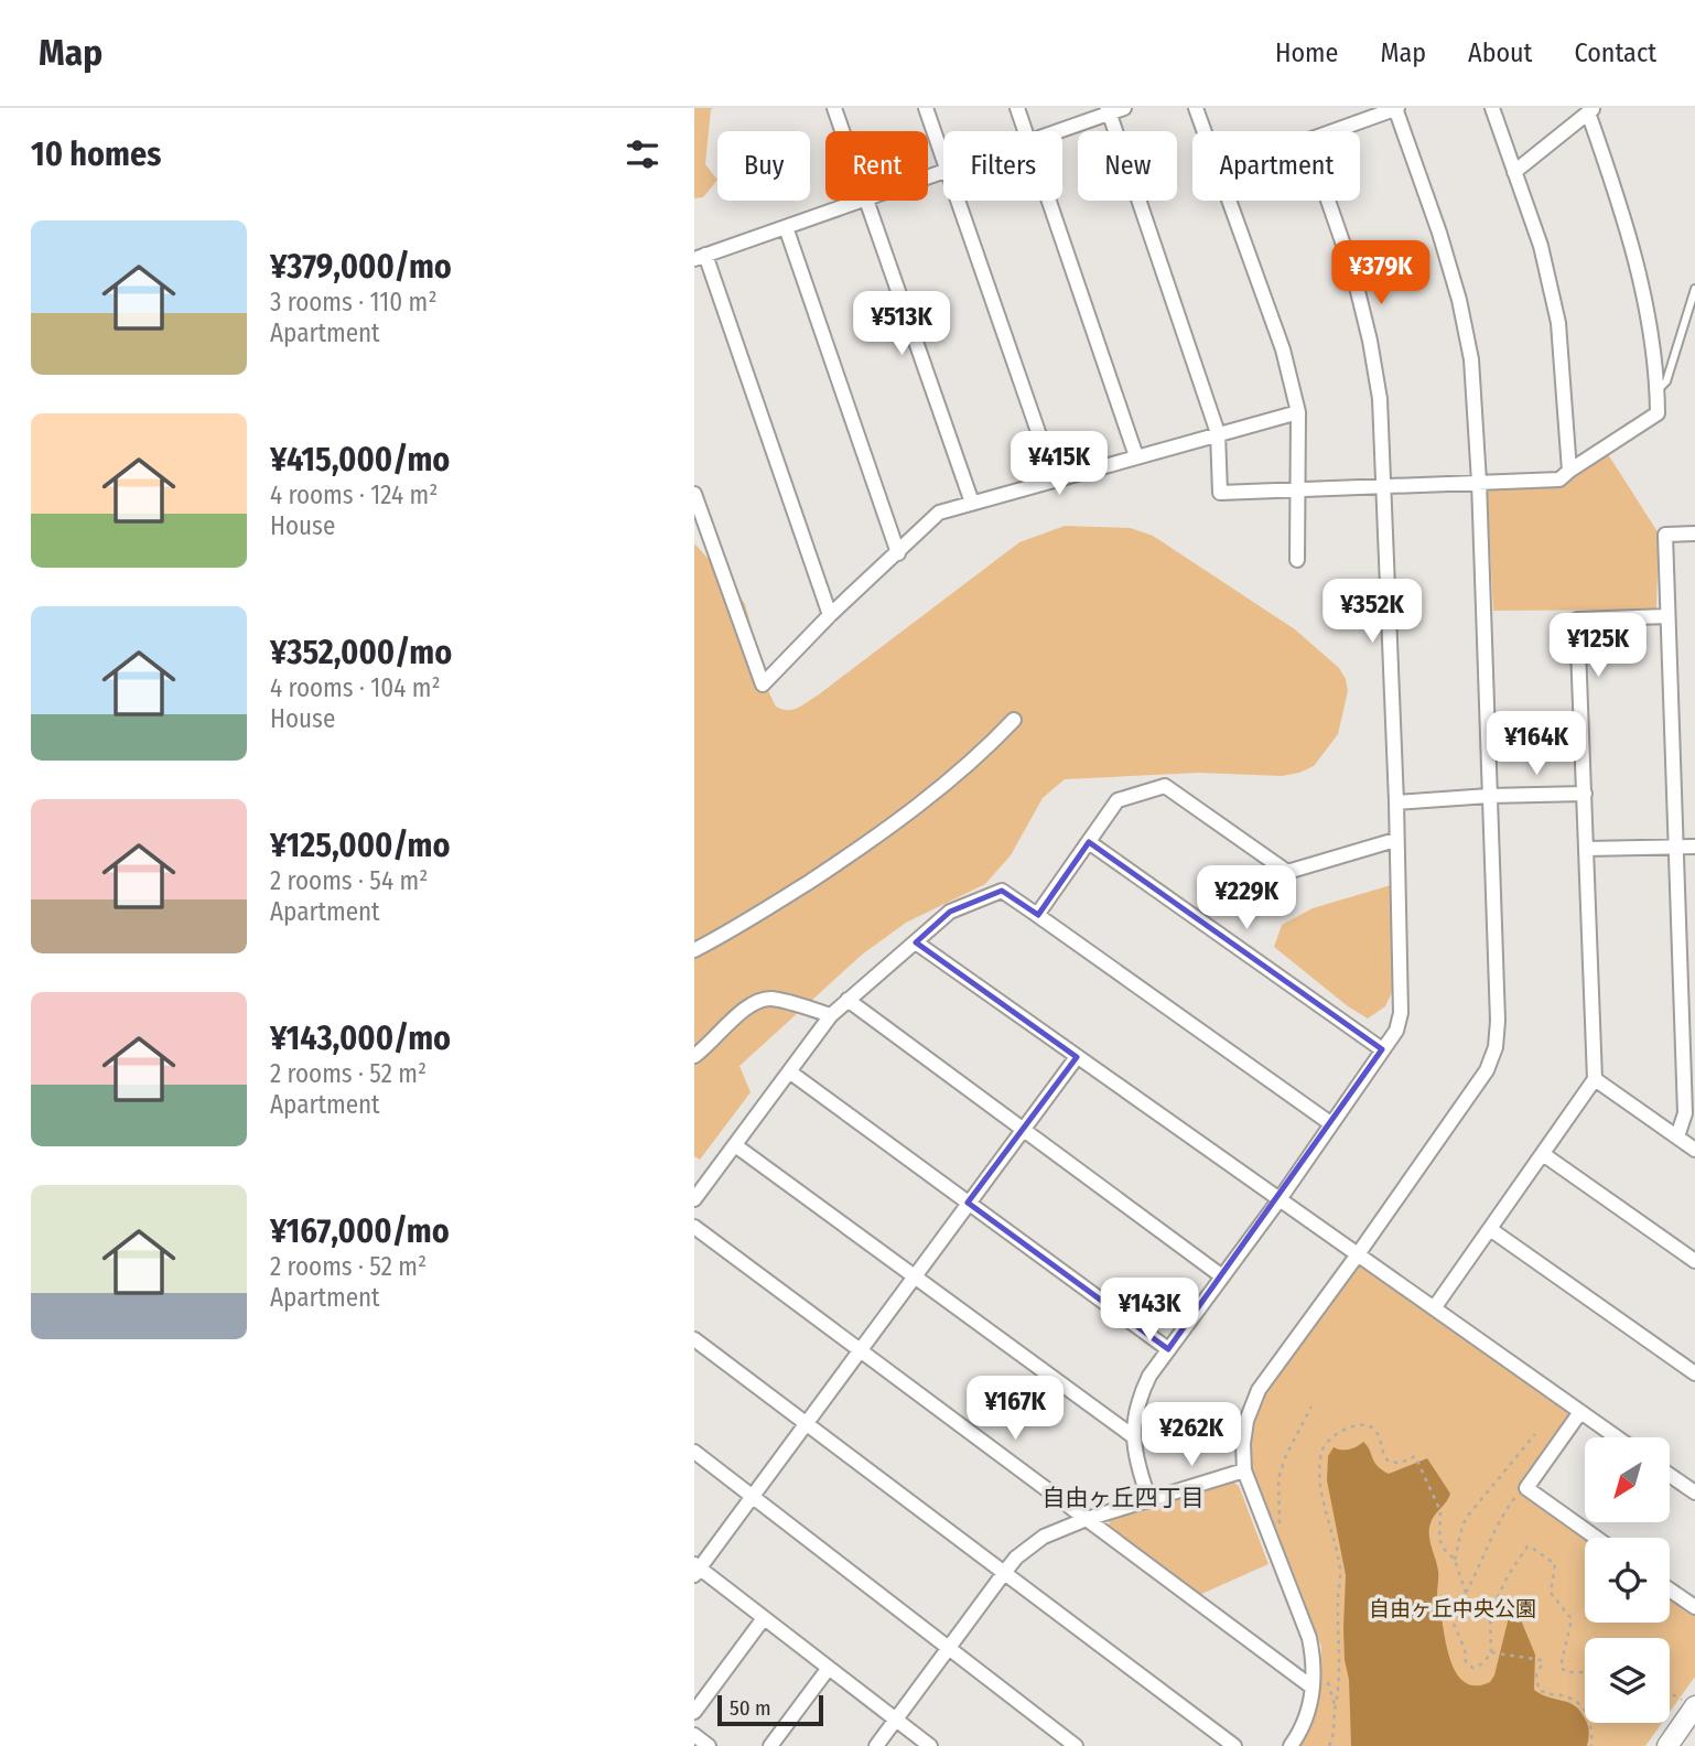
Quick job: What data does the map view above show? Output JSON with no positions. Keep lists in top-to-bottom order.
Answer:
{
  "districts": ["自由ヶ丘四丁目"],
  "parks": ["自由ヶ丘中央公園"],
  "scale_bar": "50 m",
  "north": "bottom left",
  "page": {
    "header": "Map",
    "nav": [
      "Home",
      "Map",
      "About",
      "Contact"
    ],
    "heading": "10 homes",
    "chip": [
      "Buy",
      "Rent",
      "Filters",
      "New",
      "Apartment"
    ],
    "list": [
      {
        "name": "¥379,000/mo",
        "note": "3 rooms · 110 m² · Apartment"
      },
      {
        "name": "¥415,000/mo",
        "note": "4 rooms · 124 m² · House"
      },
      {
        "name": "¥352,000/mo",
        "note": "4 rooms · 104 m² · House"
      },
      {
        "name": "¥125,000/mo",
        "note": "2 rooms · 54 m² · Apartment"
      },
      {
        "name": "¥143,000/mo",
        "note": "2 rooms · 52 m² · Apartment"
      },
      {
        "name": "¥167,000/mo",
        "note": "2 rooms · 52 m² · Apartment"
      }
    ],
    "price": [
      "¥379K",
      "¥513K",
      "¥415K",
      "¥352K",
      "¥125K",
      "¥164K",
      "¥229K",
      "¥143K",
      "¥167K",
      "¥262K"
    ],
    "scale": "50 m"
  }
}
